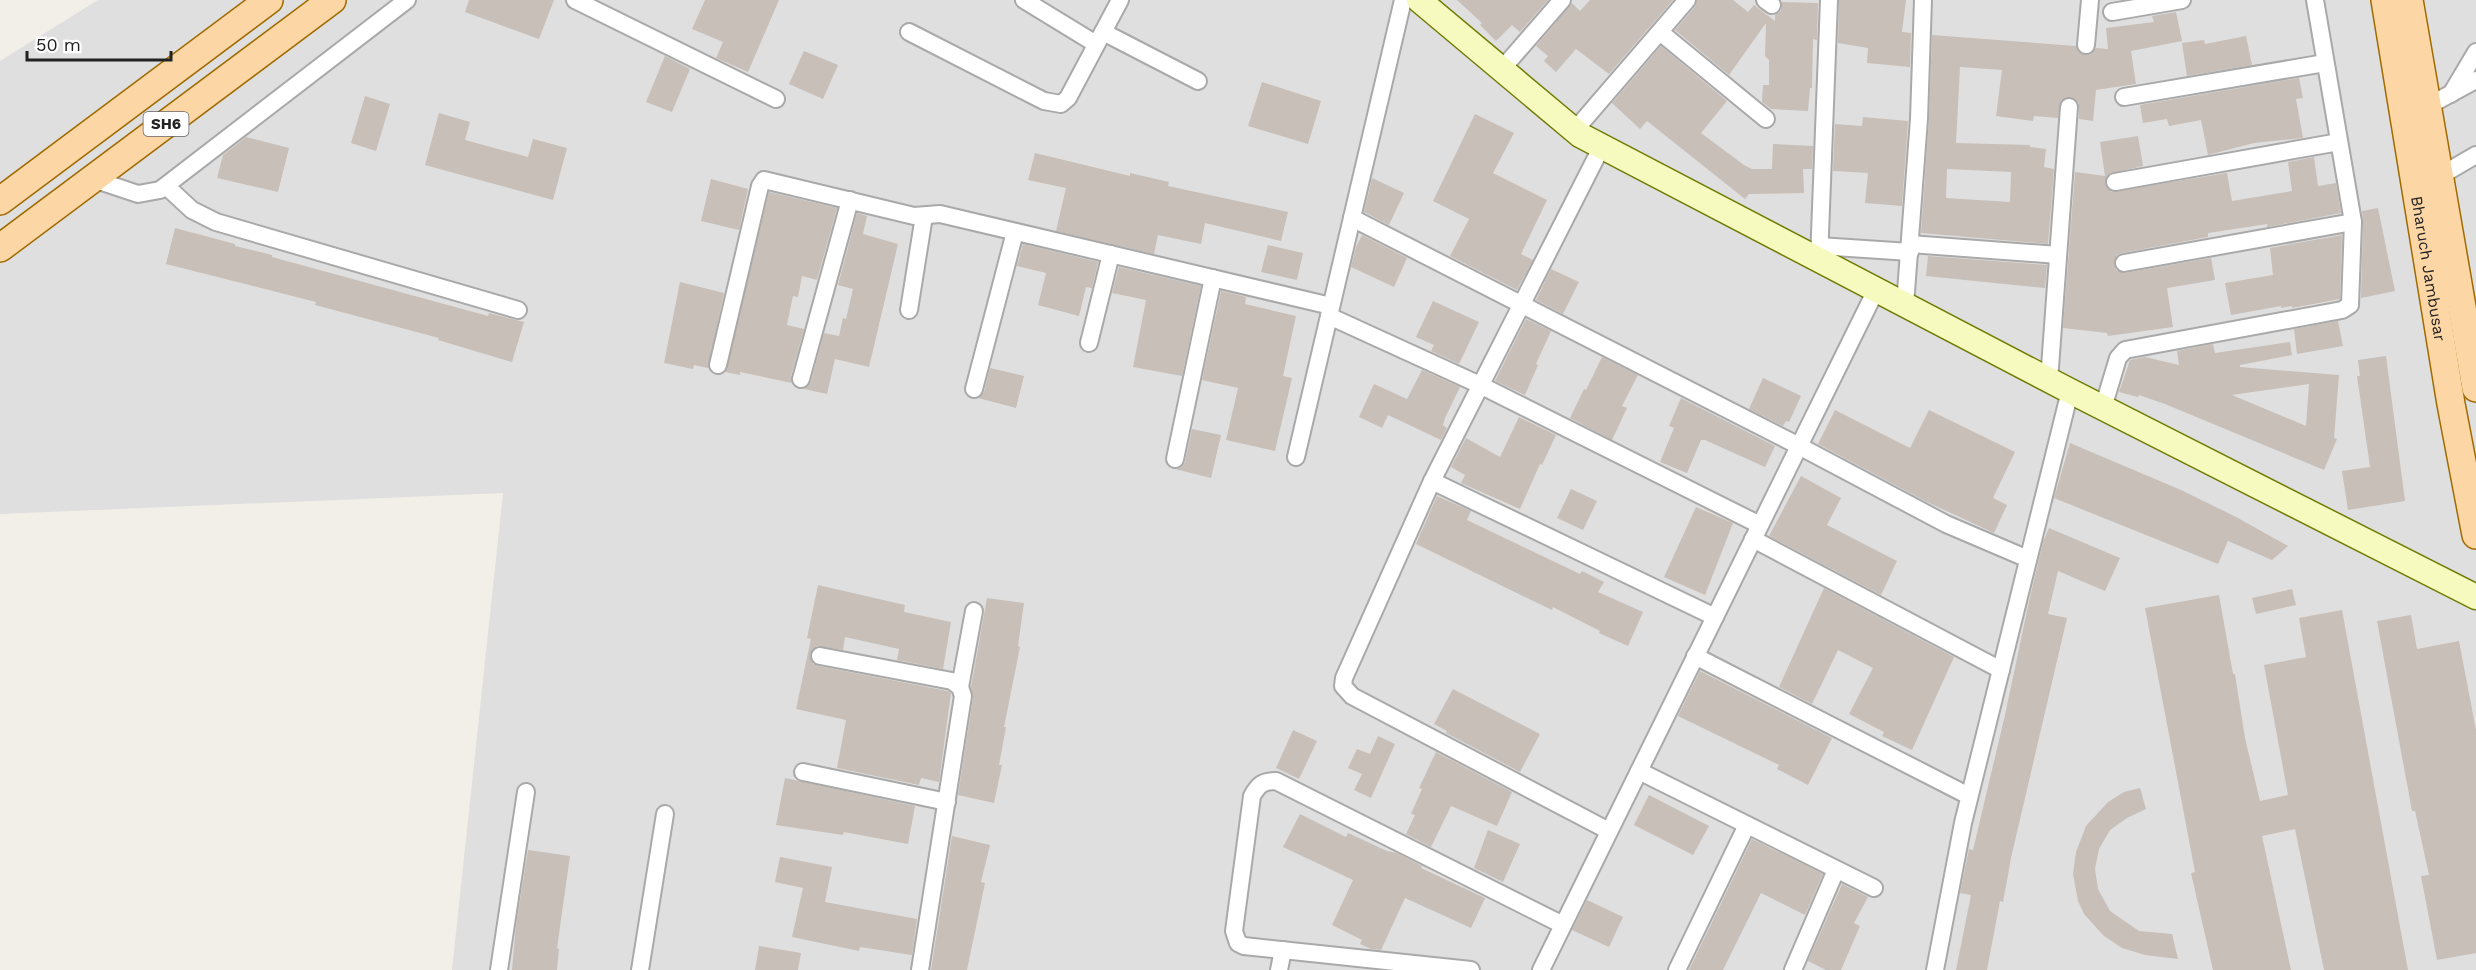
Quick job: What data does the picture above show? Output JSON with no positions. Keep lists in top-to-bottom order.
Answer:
{
  "streets": {
    "main road": ["SH6", "Bharuch Jambusar"]
  },
  "scale_bar": "50 m"
}
